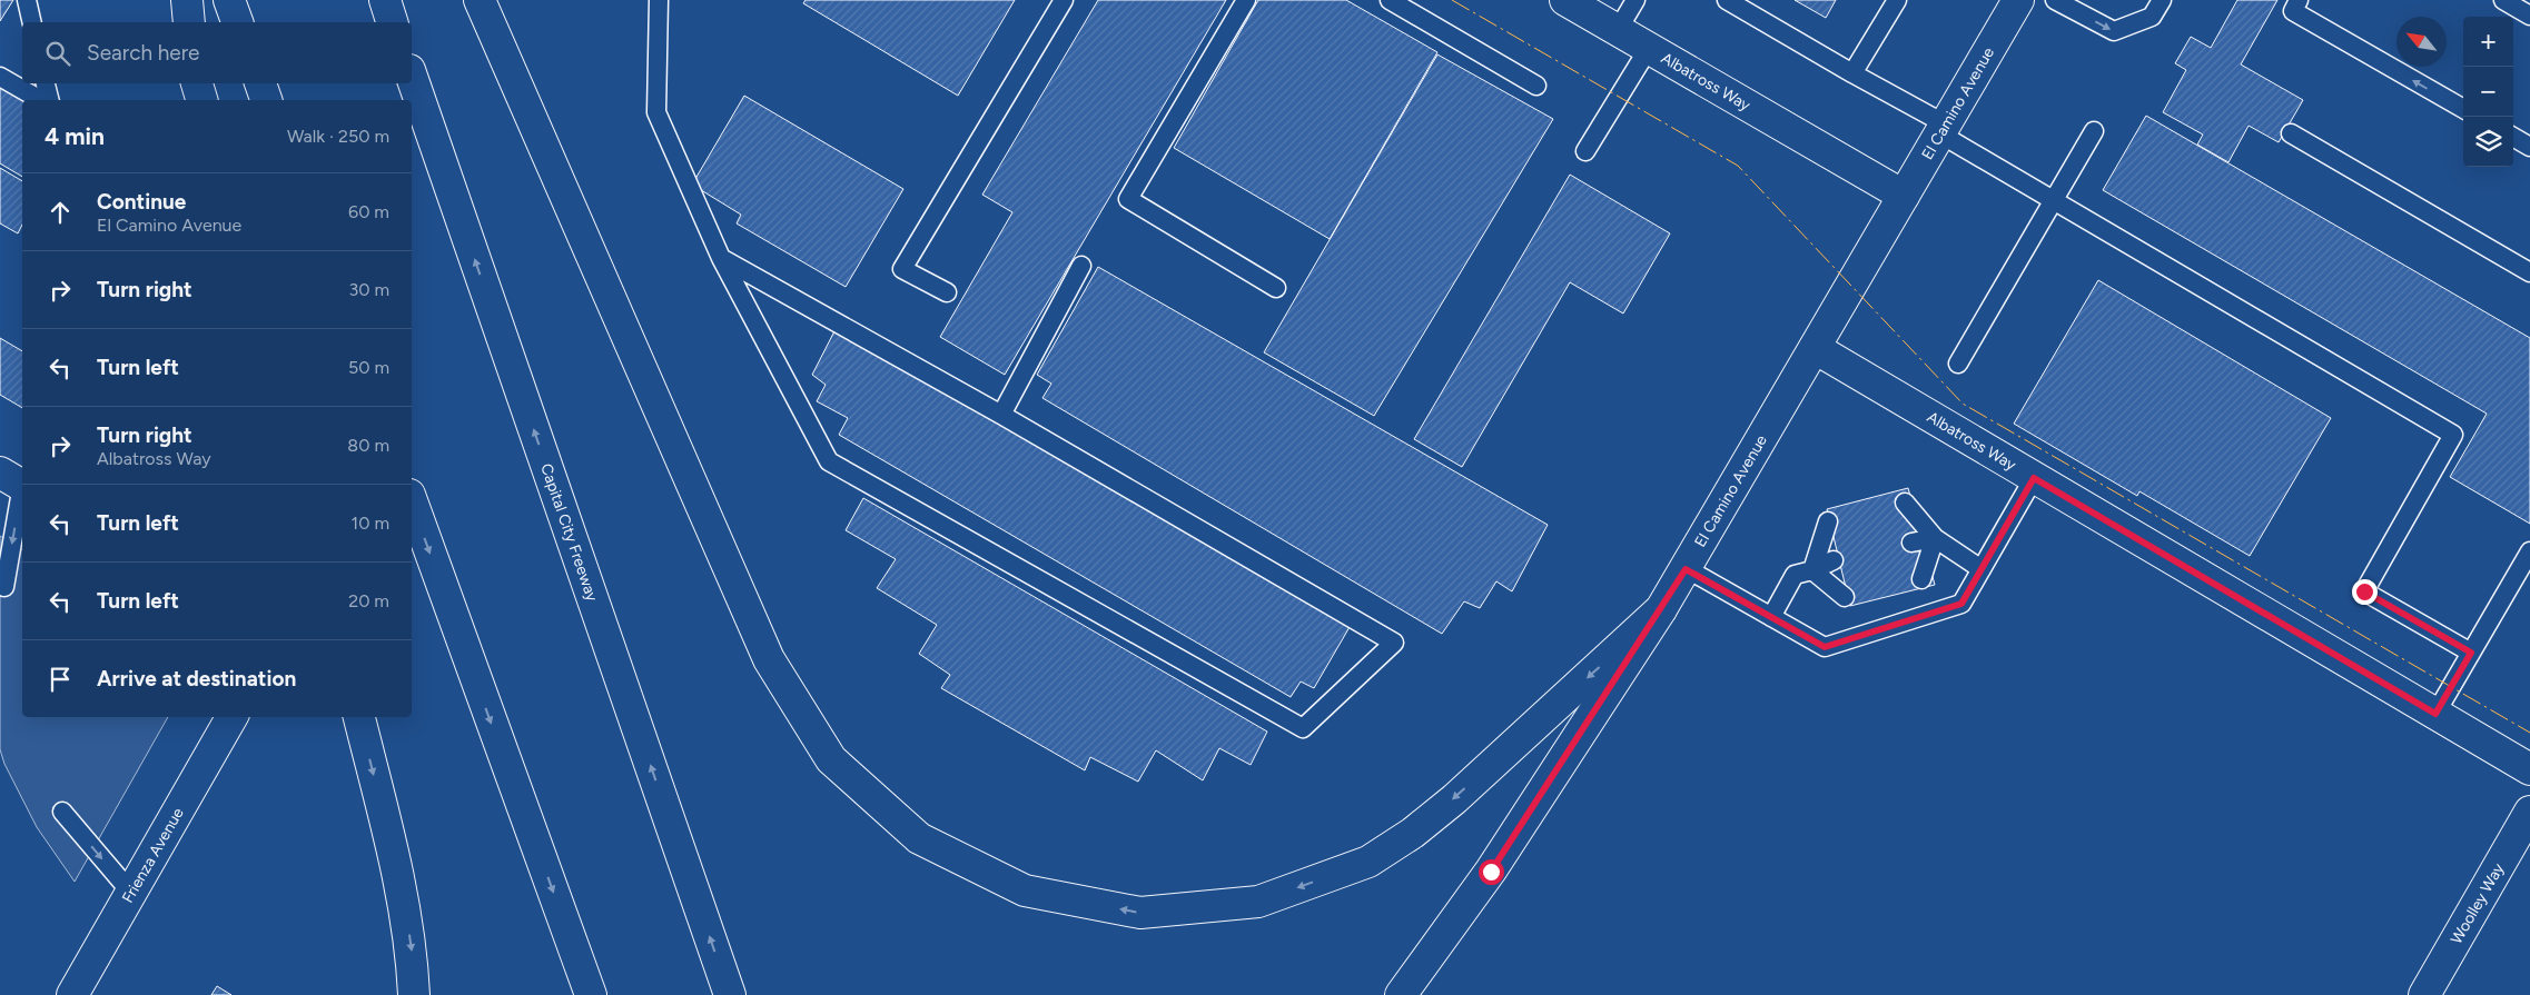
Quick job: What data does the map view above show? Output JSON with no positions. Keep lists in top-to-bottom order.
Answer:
{
  "streets": {
    "main road": [
      "Albatross Way",
      "El Camino Avenue",
      "Capital City Freeway",
      "Frienza Avenue",
      "Woolley Way"
    ]
  },
  "crossings": [
    ["Albatross Way", "El Camino Avenue"]
  ],
  "north": "top left",
  "page": {
    "map_buttons": ["+", "−"],
    "search": "Search here",
    "heading": ["4 min", "Walk · 250 m"],
    "list": [
      ["Continue", "El Camino Avenue", "60 m"],
      ["Turn right", "30 m"],
      ["Turn left", "50 m"],
      ["Turn right", "Albatross Way", "80 m"],
      ["Turn left", "10 m"],
      ["Turn left", "20 m"],
      "Arrive at destination"
    ]
  }
}
